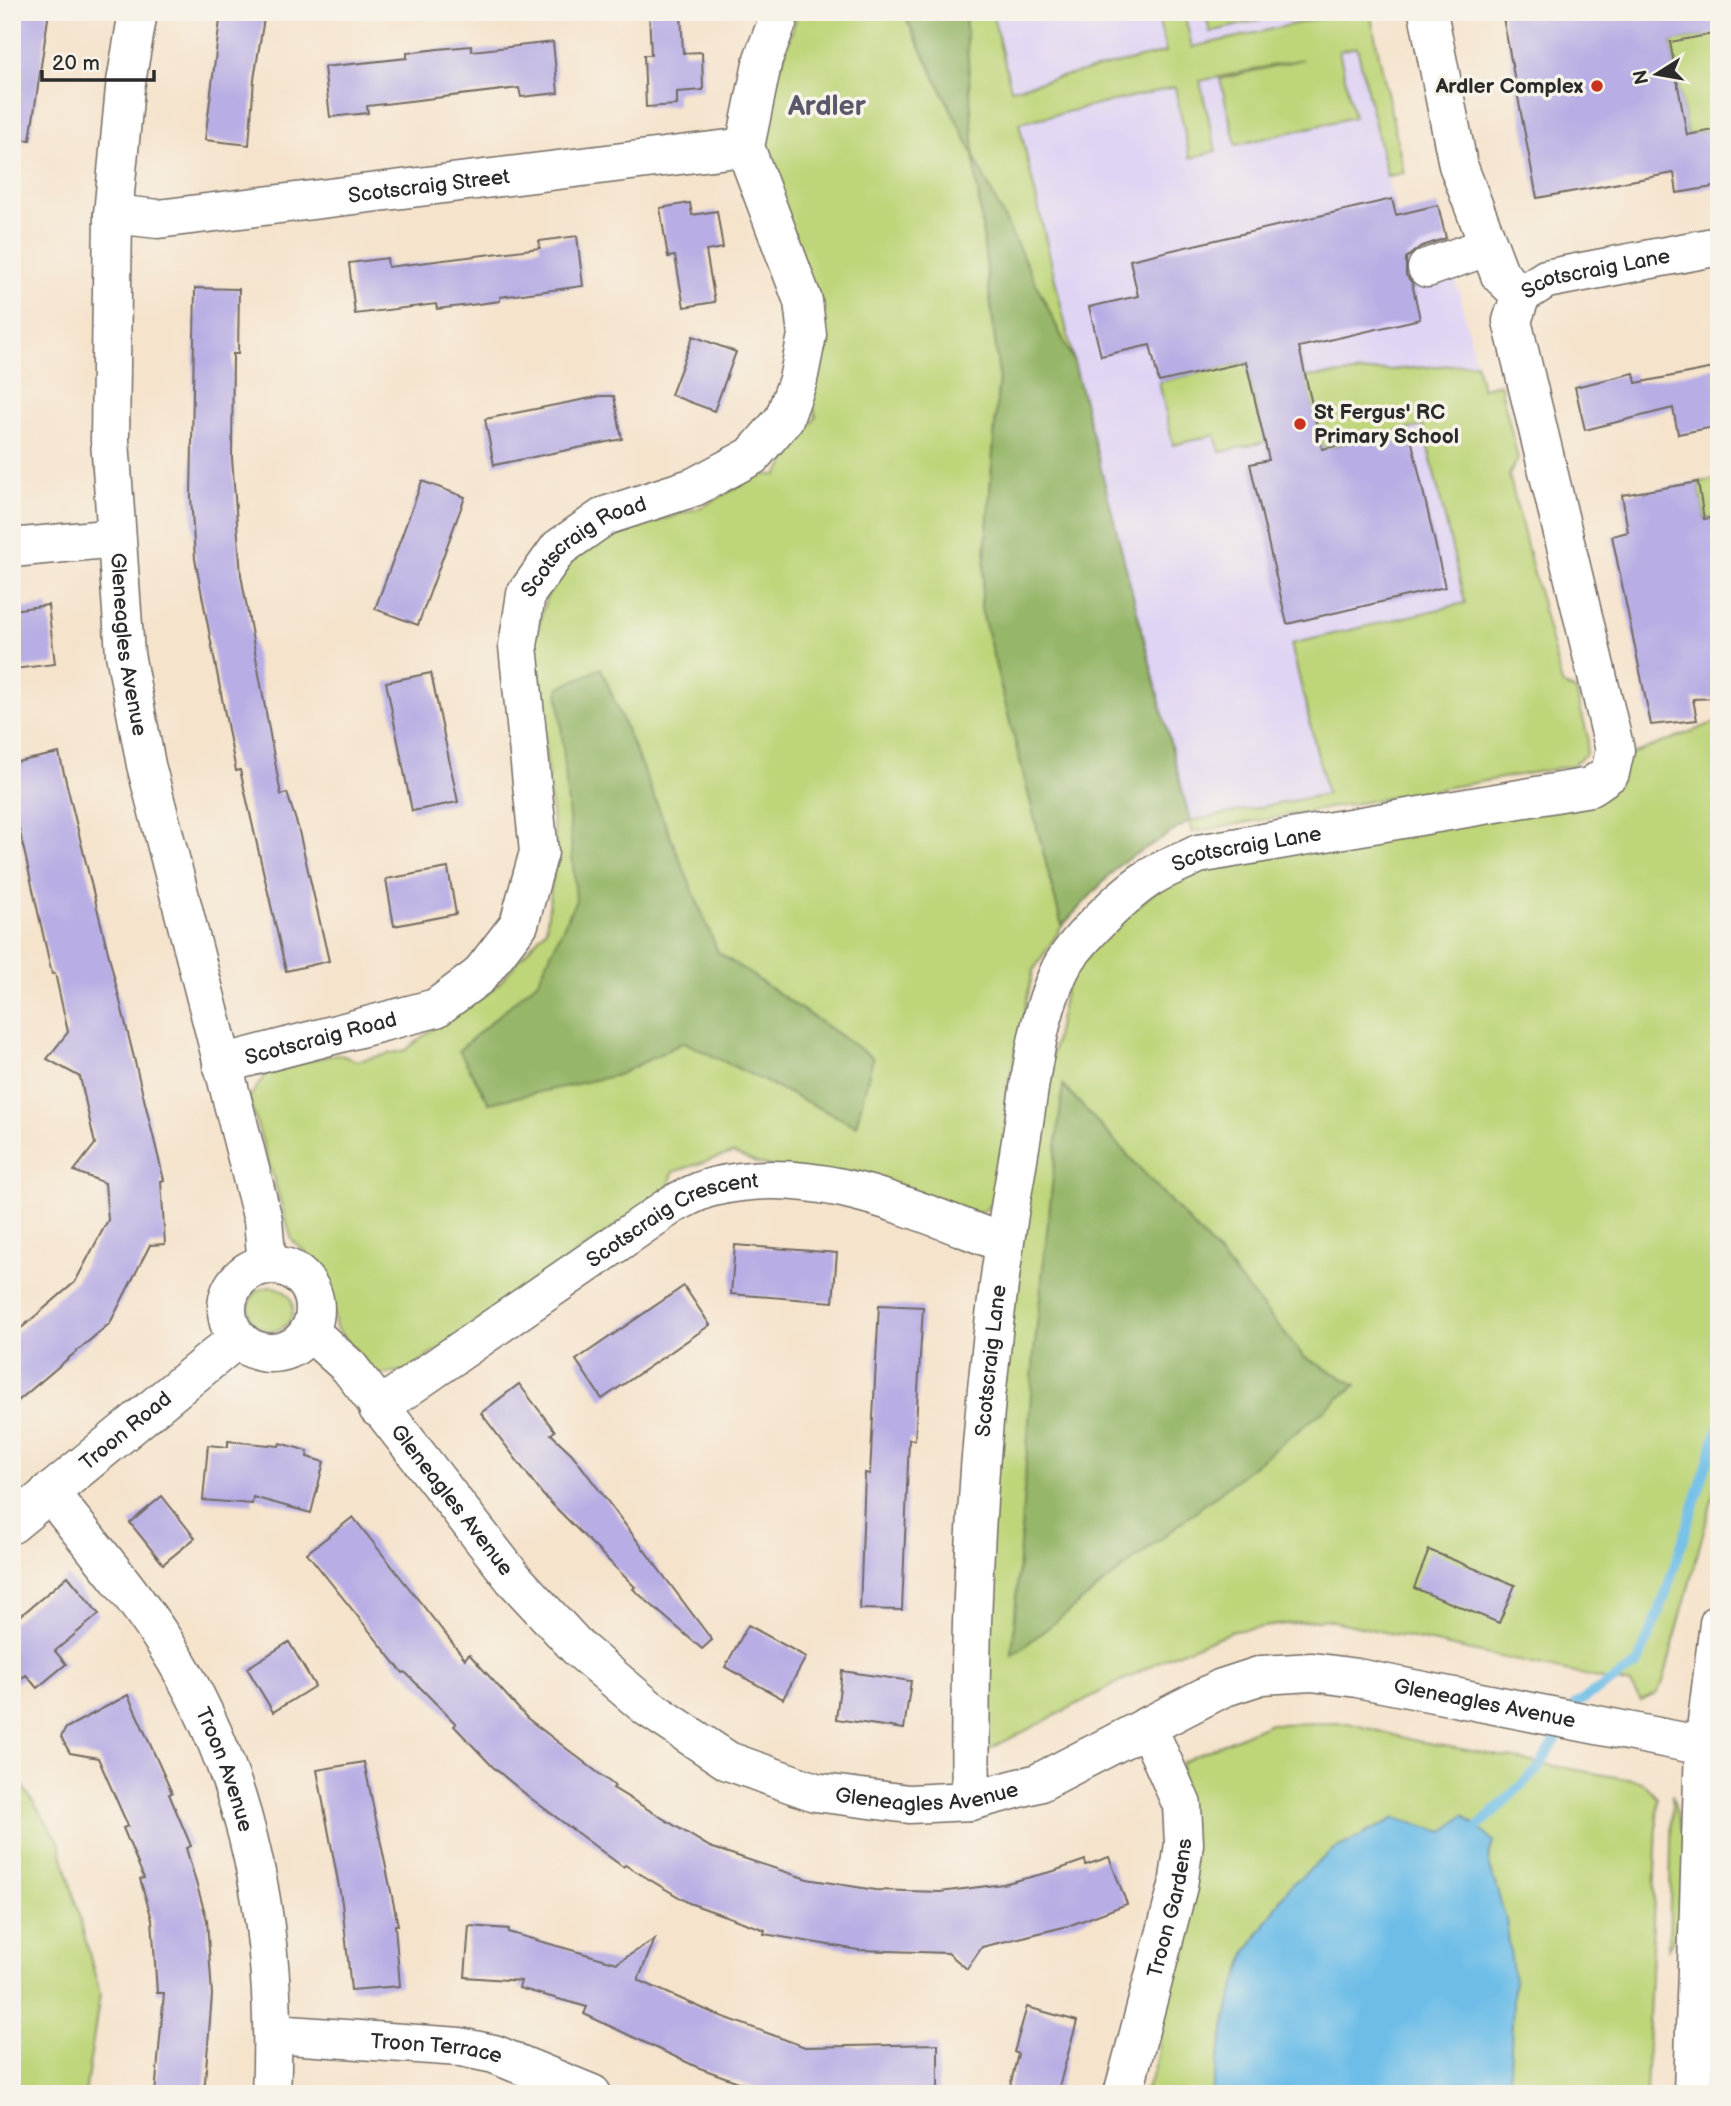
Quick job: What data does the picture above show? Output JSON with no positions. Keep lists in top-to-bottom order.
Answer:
{
  "streets": {
    "street": [
      "Scotscraig Street",
      "Scotscraig Lane",
      "Scotscraig Road",
      "Gleneagles Avenue",
      "Scotscraig Crescent",
      "Troon Road",
      "Troon Avenue",
      "Troon Gardens",
      "Troon Terrace"
    ]
  },
  "crossings": [
    ["Scotscraig Street", "Scotscraig Road"],
    ["Scotscraig Street", "Gleneagles Avenue"],
    ["Scotscraig Lane", "Gleneagles Avenue"],
    ["Scotscraig Lane", "Scotscraig Crescent"],
    ["Scotscraig Road", "Gleneagles Avenue"],
    ["Gleneagles Avenue", "Scotscraig Crescent"],
    ["Gleneagles Avenue", "Troon Road"],
    ["Gleneagles Avenue", "Troon Gardens"],
    ["Troon Road", "Troon Avenue"],
    ["Troon Avenue", "Troon Terrace"]
  ],
  "districts": ["Ardler"],
  "places": ["Ardler Complex", "St Fergus' RC Primary School"],
  "scale_bar": "20 m",
  "north": "left"
}
